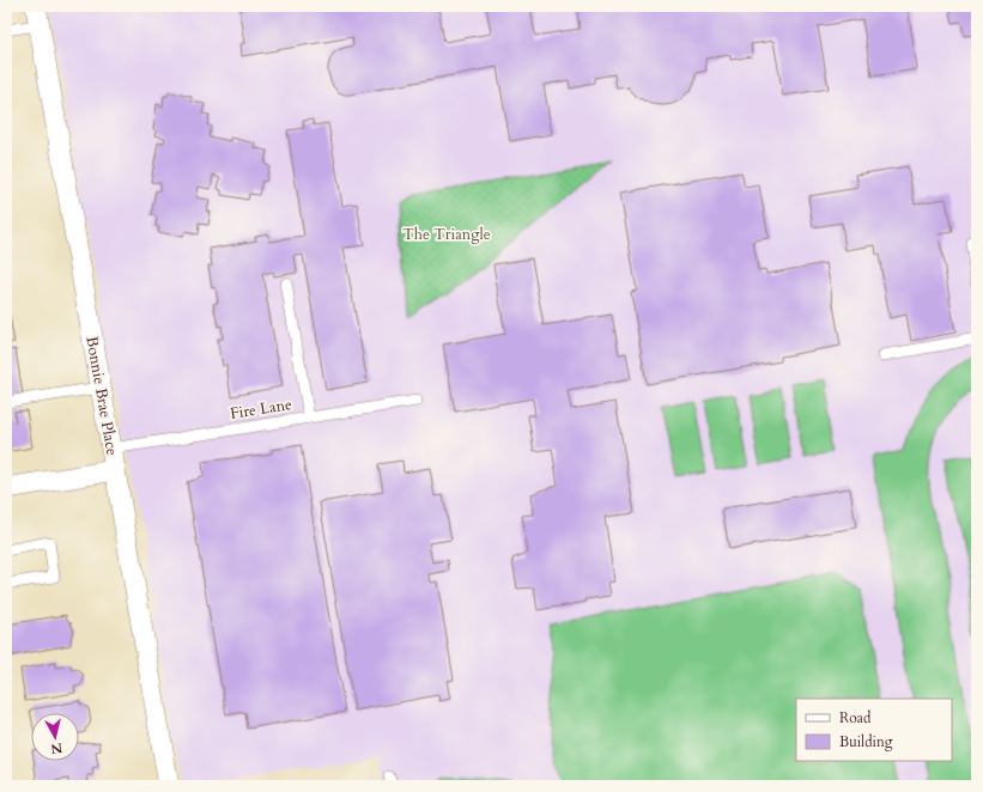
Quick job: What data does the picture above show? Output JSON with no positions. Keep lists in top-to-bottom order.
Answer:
{
  "streets": {
    "street": ["Bonnie Brae Place"],
    "lane": ["Fire Lane"]
  },
  "crossings": [
    ["Bonnie Brae Place", "Fire Lane"]
  ],
  "parks": ["The Triangle"],
  "legend": ["Road", "Building"],
  "north": "bottom"
}
